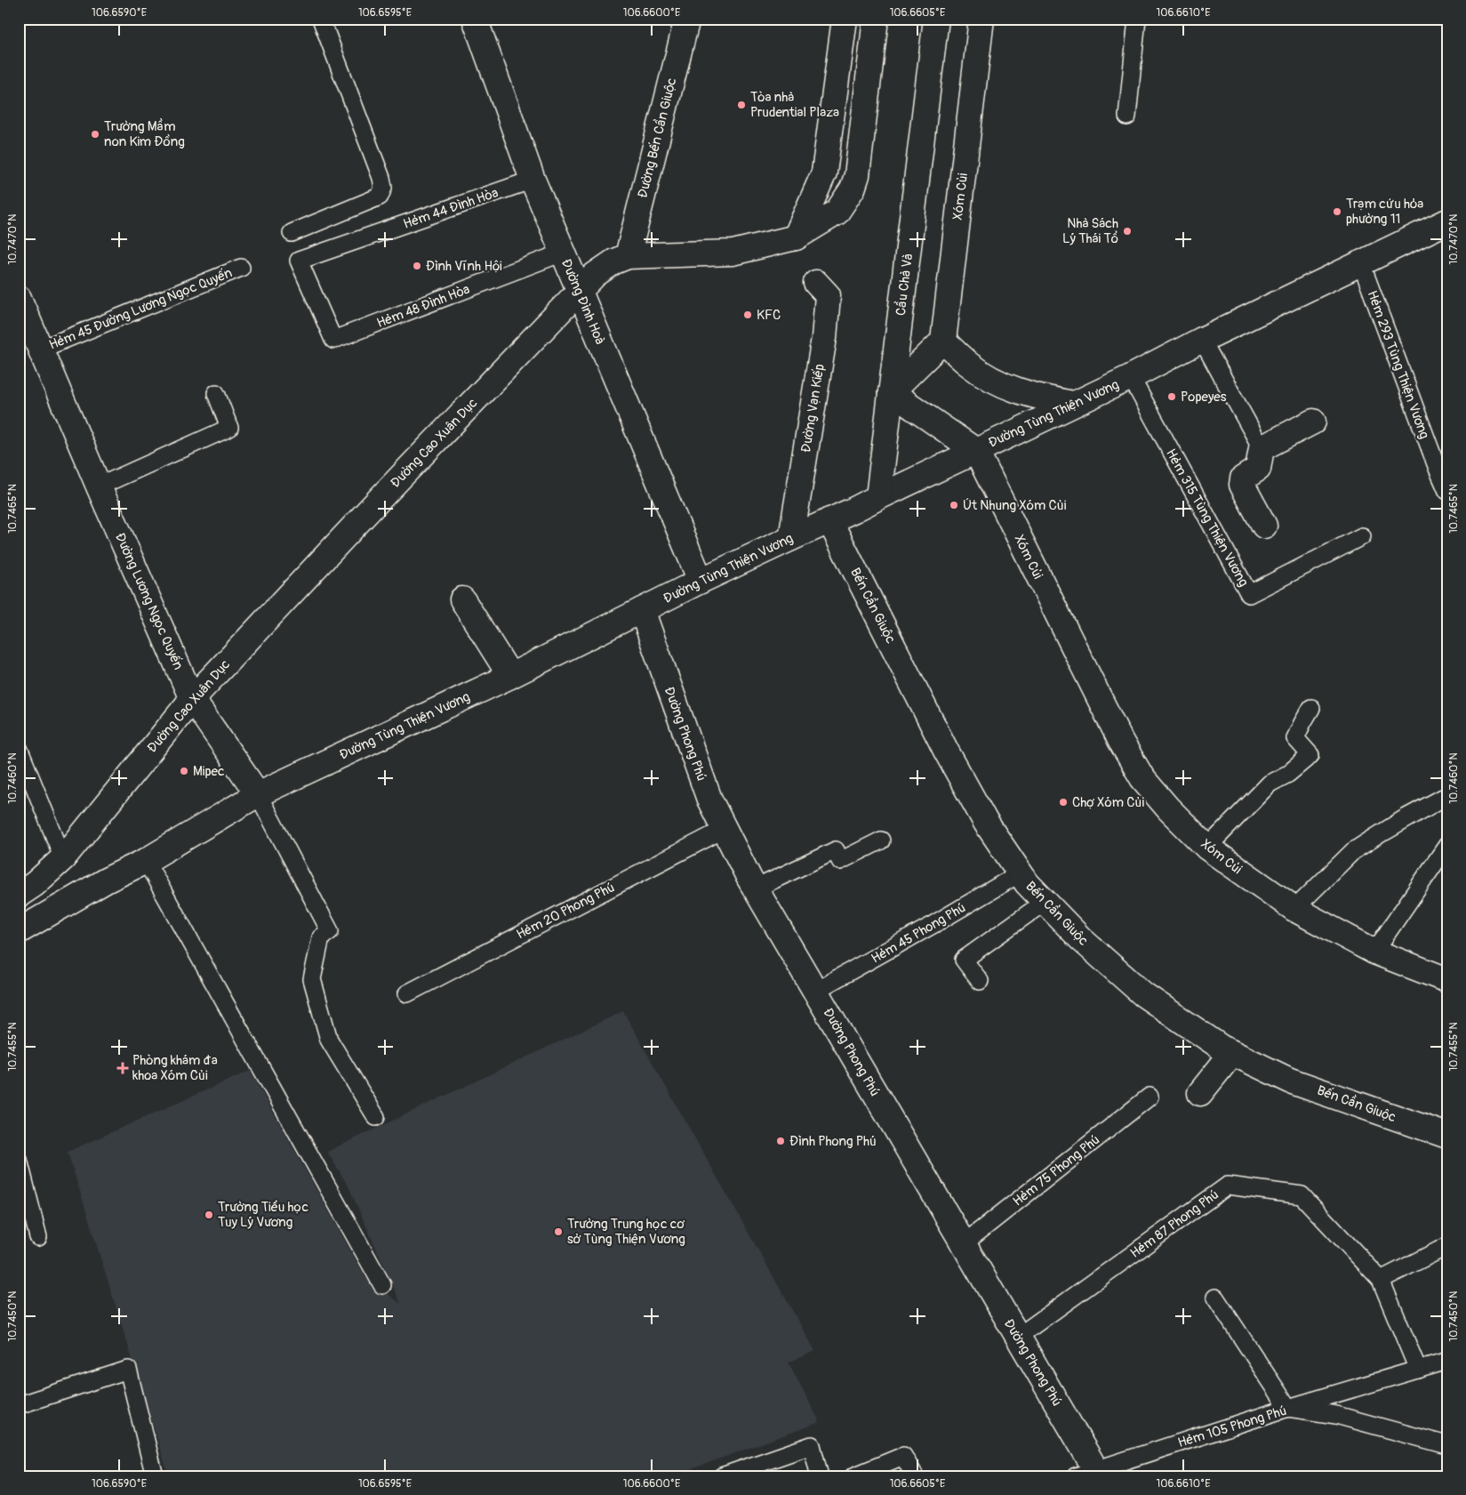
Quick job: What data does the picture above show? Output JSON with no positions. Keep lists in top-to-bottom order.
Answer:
{
  "streets": {
    "street": [
      "Đường Bến Cần Giuộc",
      "Xóm Củi",
      "Cầu Chà Và",
      "Đường Đình Hoà",
      "Đường Vạn Kiếp",
      "Đường Tùng Thiện Vương",
      "Đường Cao Xuân Dục",
      "Đường Lương Ngọc Quyến",
      "Bến Cần Giuộc",
      "Đường Phong Phú"
    ],
    "lane": [
      "Hẻm 44 Đình Hòa",
      "Hẻm 48 Đình Hòa",
      "Hẻm 45 Đường Lương Ngọc Quyến",
      "Hẻm 293 Tùng Thiện Vương",
      "Hẻm 315 Tùng Thiện Vương",
      "Hẻm 20 Phong Phú",
      "Hẻm 45 Phong Phú",
      "Hẻm 75 Phong Phú",
      "Hẻm 87 Phong Phú",
      "Hẻm 105 Phong Phú"
    ]
  },
  "crossings": [
    ["Đường Bến Cần Giuộc", "Đường Cao Xuân Dục"],
    ["Xóm Củi", "Cầu Chà Và"],
    ["Xóm Củi", "Đường Tùng Thiện Vương"],
    ["Hẻm 44 Đình Hòa", "Đường Đình Hoà"],
    ["Hẻm 44 Đình Hòa", "Hẻm 48 Đình Hòa"],
    ["Cầu Chà Và", "Đường Tùng Thiện Vương"],
    ["Đường Đình Hoà", "Hẻm 48 Đình Hòa"],
    ["Đường Đình Hoà", "Đường Tùng Thiện Vương"],
    ["Đường Đình Hoà", "Đường Cao Xuân Dục"],
    ["Hẻm 45 Đường Lương Ngọc Quyến", "Đường Lương Ngọc Quyến"],
    ["Hẻm 293 Tùng Thiện Vương", "Đường Tùng Thiện Vương"],
    ["Đường Vạn Kiếp", "Đường Tùng Thiện Vương"],
    ["Đường Tùng Thiện Vương", "Hẻm 315 Tùng Thiện Vương"],
    ["Đường Tùng Thiện Vương", "Đường Lương Ngọc Quyến"],
    ["Đường Tùng Thiện Vương", "Bến Cần Giuộc"],
    ["Đường Tùng Thiện Vương", "Đường Phong Phú"],
    ["Đường Cao Xuân Dục", "Đường Lương Ngọc Quyến"],
    ["Bến Cần Giuộc", "Hẻm 45 Phong Phú"],
    ["Đường Phong Phú", "Hẻm 20 Phong Phú"],
    ["Đường Phong Phú", "Hẻm 45 Phong Phú"],
    ["Đường Phong Phú", "Hẻm 75 Phong Phú"],
    ["Đường Phong Phú", "Hẻm 87 Phong Phú"],
    ["Đường Phong Phú", "Hẻm 105 Phong Phú"]
  ],
  "places": {
    "other": [
      "Tòa nhà Prudential Plaza",
      "Trường Mầm non Kim Đồng",
      "Trạm cứu hỏa phường 11",
      "Nhà Sách Lý Thái Tổ",
      "Đình Vĩnh Hội",
      "KFC",
      "Popeyes",
      "Út Nhung Xóm Củi",
      "Mipec",
      "Chợ Xóm Củi",
      "Đình Phong Phú",
      "Trường Tiểu học Tuy Lý Vương",
      "Trường Trung học cơ sở Tùng Thiện Vương"
    ],
    "health": ["Phòng khám đa khoa Xóm Củi"]
  },
  "coordinates": [
    "106.6590°E",
    "106.6595°E",
    "106.6600°E",
    "106.6605°E",
    "106.6610°E",
    "10.7470°N",
    "10.7465°N",
    "10.7460°N",
    "10.7455°N",
    "10.7450°N"
  ]
}
